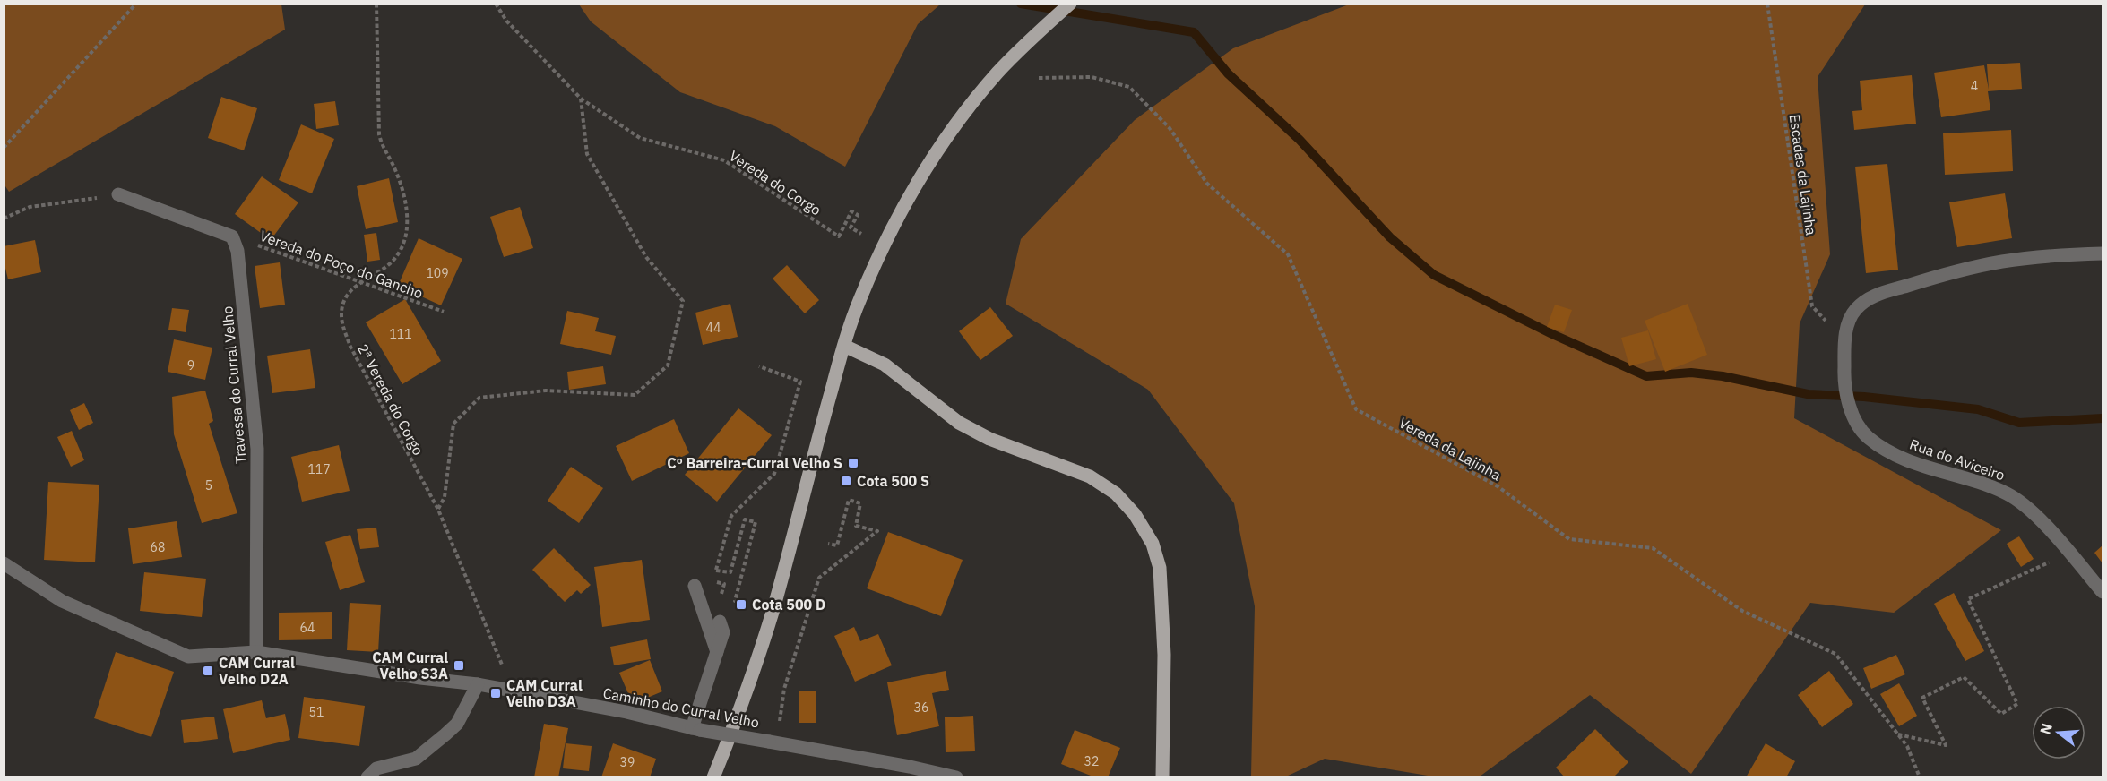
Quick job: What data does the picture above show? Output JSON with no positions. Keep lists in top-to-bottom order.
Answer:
{
  "streets": {
    "street": ["Travessa do Curral Velho", "Rua do Aviceiro", "Caminho do Curral Velho"],
    "path": [
      "Escadas da Lajinha",
      "Vereda do Corgo",
      "Vereda do Poço do Gancho",
      "2ª Vereda do Corgo",
      "Vereda da Lajinha"
    ]
  },
  "crossings": [
    ["Escadas da Lajinha", "Rua do Aviceiro"],
    ["Vereda do Poço do Gancho", "Travessa do Curral Velho"],
    ["Vereda do Poço do Gancho", "2ª Vereda do Corgo"],
    ["Travessa do Curral Velho", "Caminho do Curral Velho"],
    ["2ª Vereda do Corgo", "Caminho do Curral Velho"]
  ],
  "places": {
    "transit": [
      "Cº Barreira-Curral Velho S",
      "Cota 500 S",
      "Cota 500 D",
      "CAM Curral Velho S3A",
      "CAM Curral Velho D2A",
      "CAM Curral Velho D3A"
    ]
  },
  "house_numbers": [
    "4",
    "109",
    "44",
    "111",
    "9",
    "117",
    "5",
    "68",
    "64",
    "36",
    "51",
    "32",
    "39"
  ],
  "north": "left"
}
